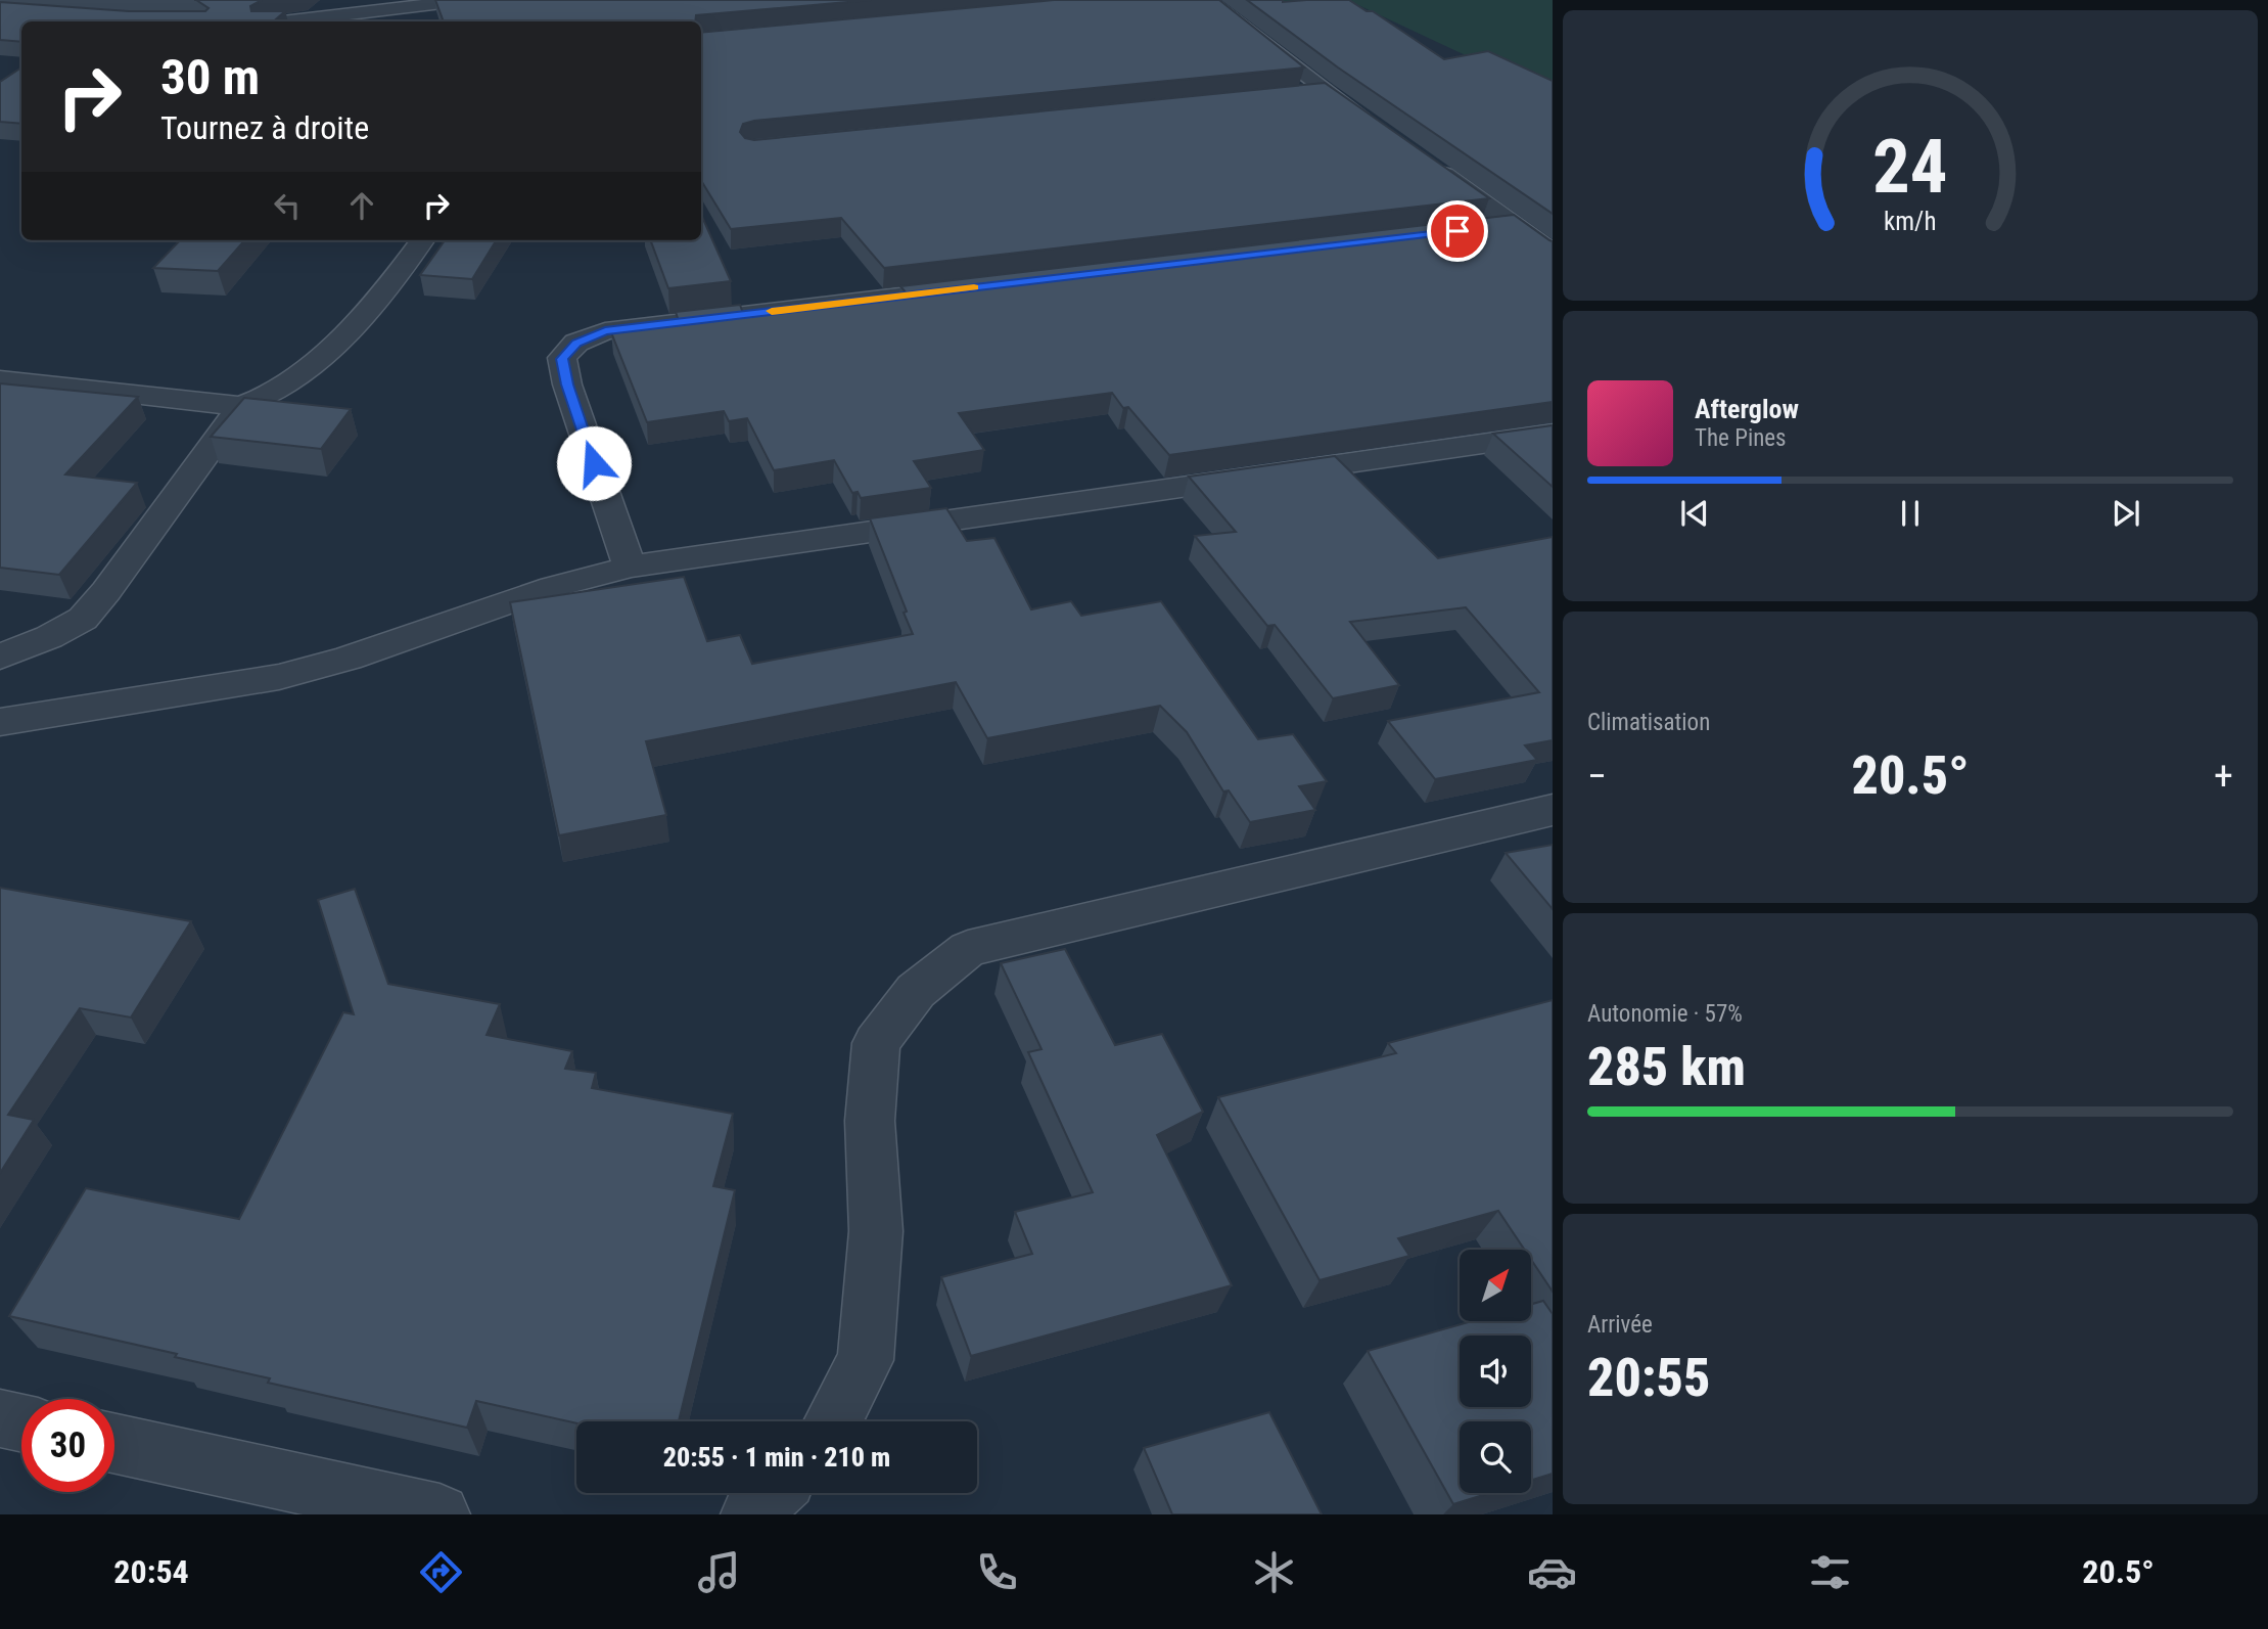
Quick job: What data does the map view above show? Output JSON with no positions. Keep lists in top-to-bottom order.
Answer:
{
  "north": "top right",
  "page": {
    "turn": ["30 m", "Tournez à droite"],
    "song": ["Afterglow", "The Pines"],
    "tile": [
      "Climatisation",
      ["Autonomie · 57%", "285 km"],
      ["Arrivée", "20:55"]
    ],
    "heat": ["−", "20.5°", "+"],
    "limit": "30",
    "trip": "20:55 · 1 min · 210 m",
    "tabs": ["20:54", "20.5°"],
    "gauge": ["24", "km/h"]
  }
}
